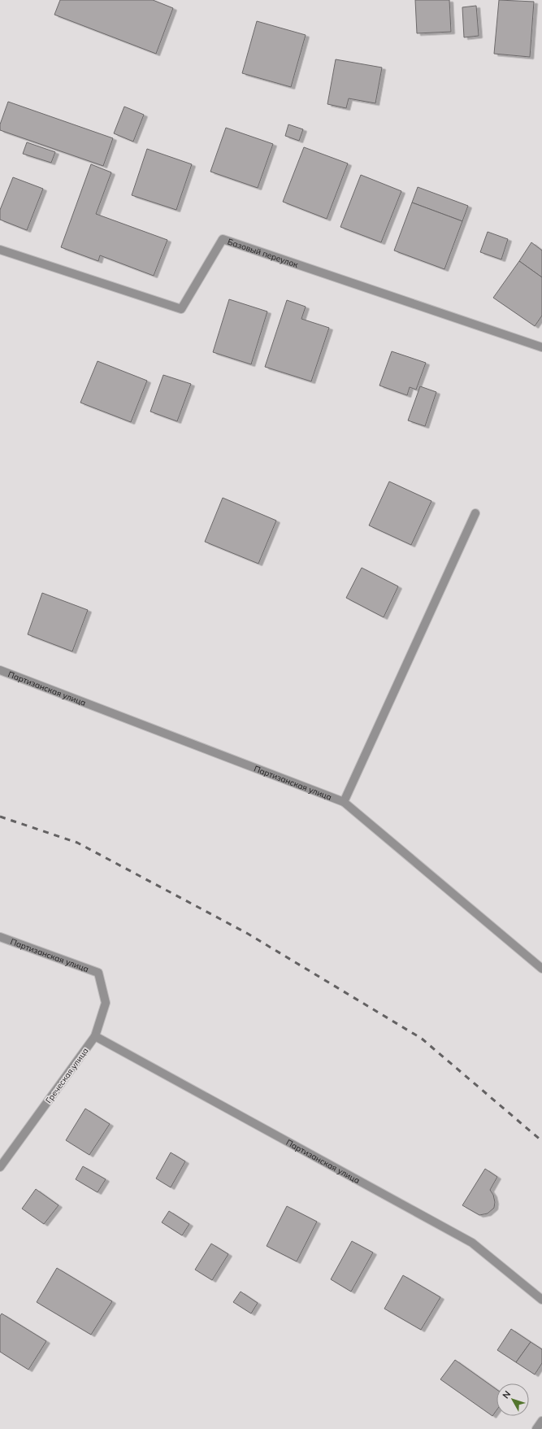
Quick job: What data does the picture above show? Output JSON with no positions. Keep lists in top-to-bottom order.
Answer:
{
  "streets": {
    "street": ["Базовый переулок", "Партизанская улица", "Греческая улица"]
  },
  "crossings": [
    ["Партизанская улица", "Греческая улица"]
  ],
  "north": "top left"
}
